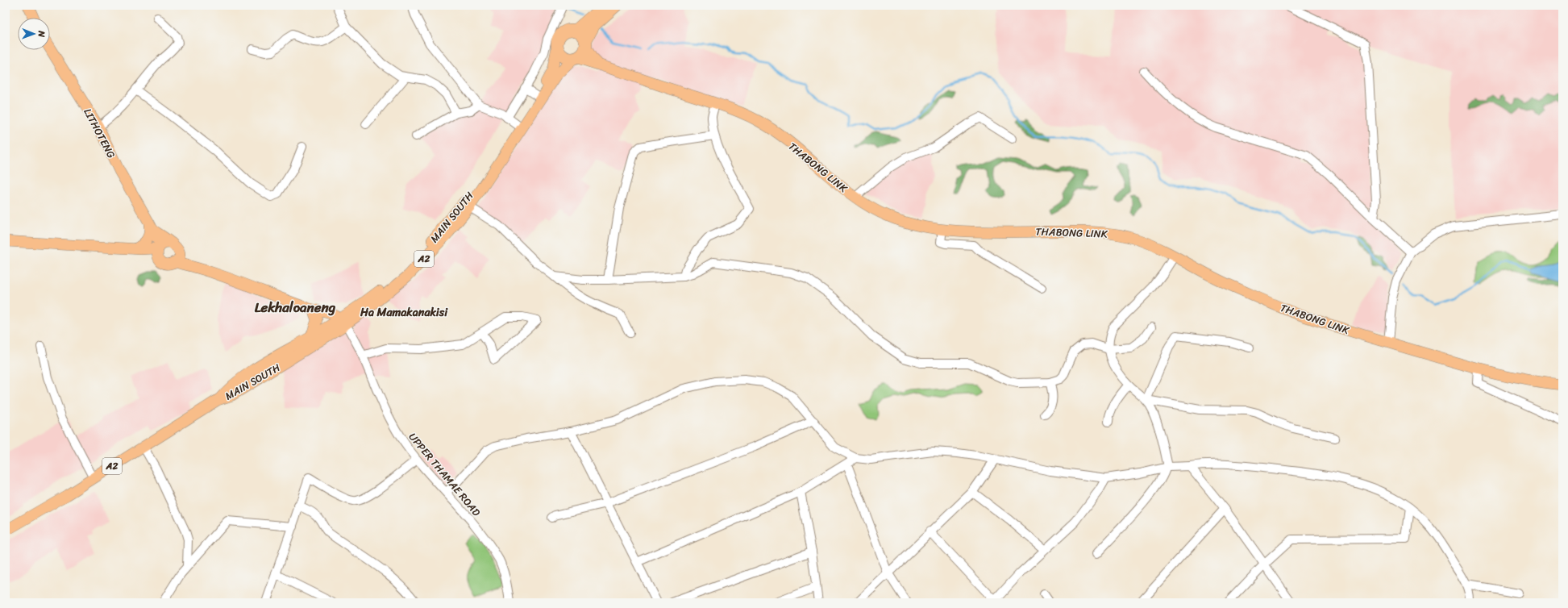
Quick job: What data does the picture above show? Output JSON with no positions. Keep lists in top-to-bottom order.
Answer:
{
  "streets": {
    "highway": ["MAIN SOUTH", "A2"],
    "main road": ["LITHOTENG", "THABONG LINK"],
    "street": ["UPPER THAMAE ROAD"]
  },
  "crossings": [
    ["THABONG LINK", "MAIN SOUTH"],
    ["MAIN SOUTH", "A2"],
    ["MAIN SOUTH", "UPPER THAMAE ROAD"]
  ],
  "districts": ["Lekhaloaneng", "Ha Mamakanakisi"],
  "north": "right"
}
